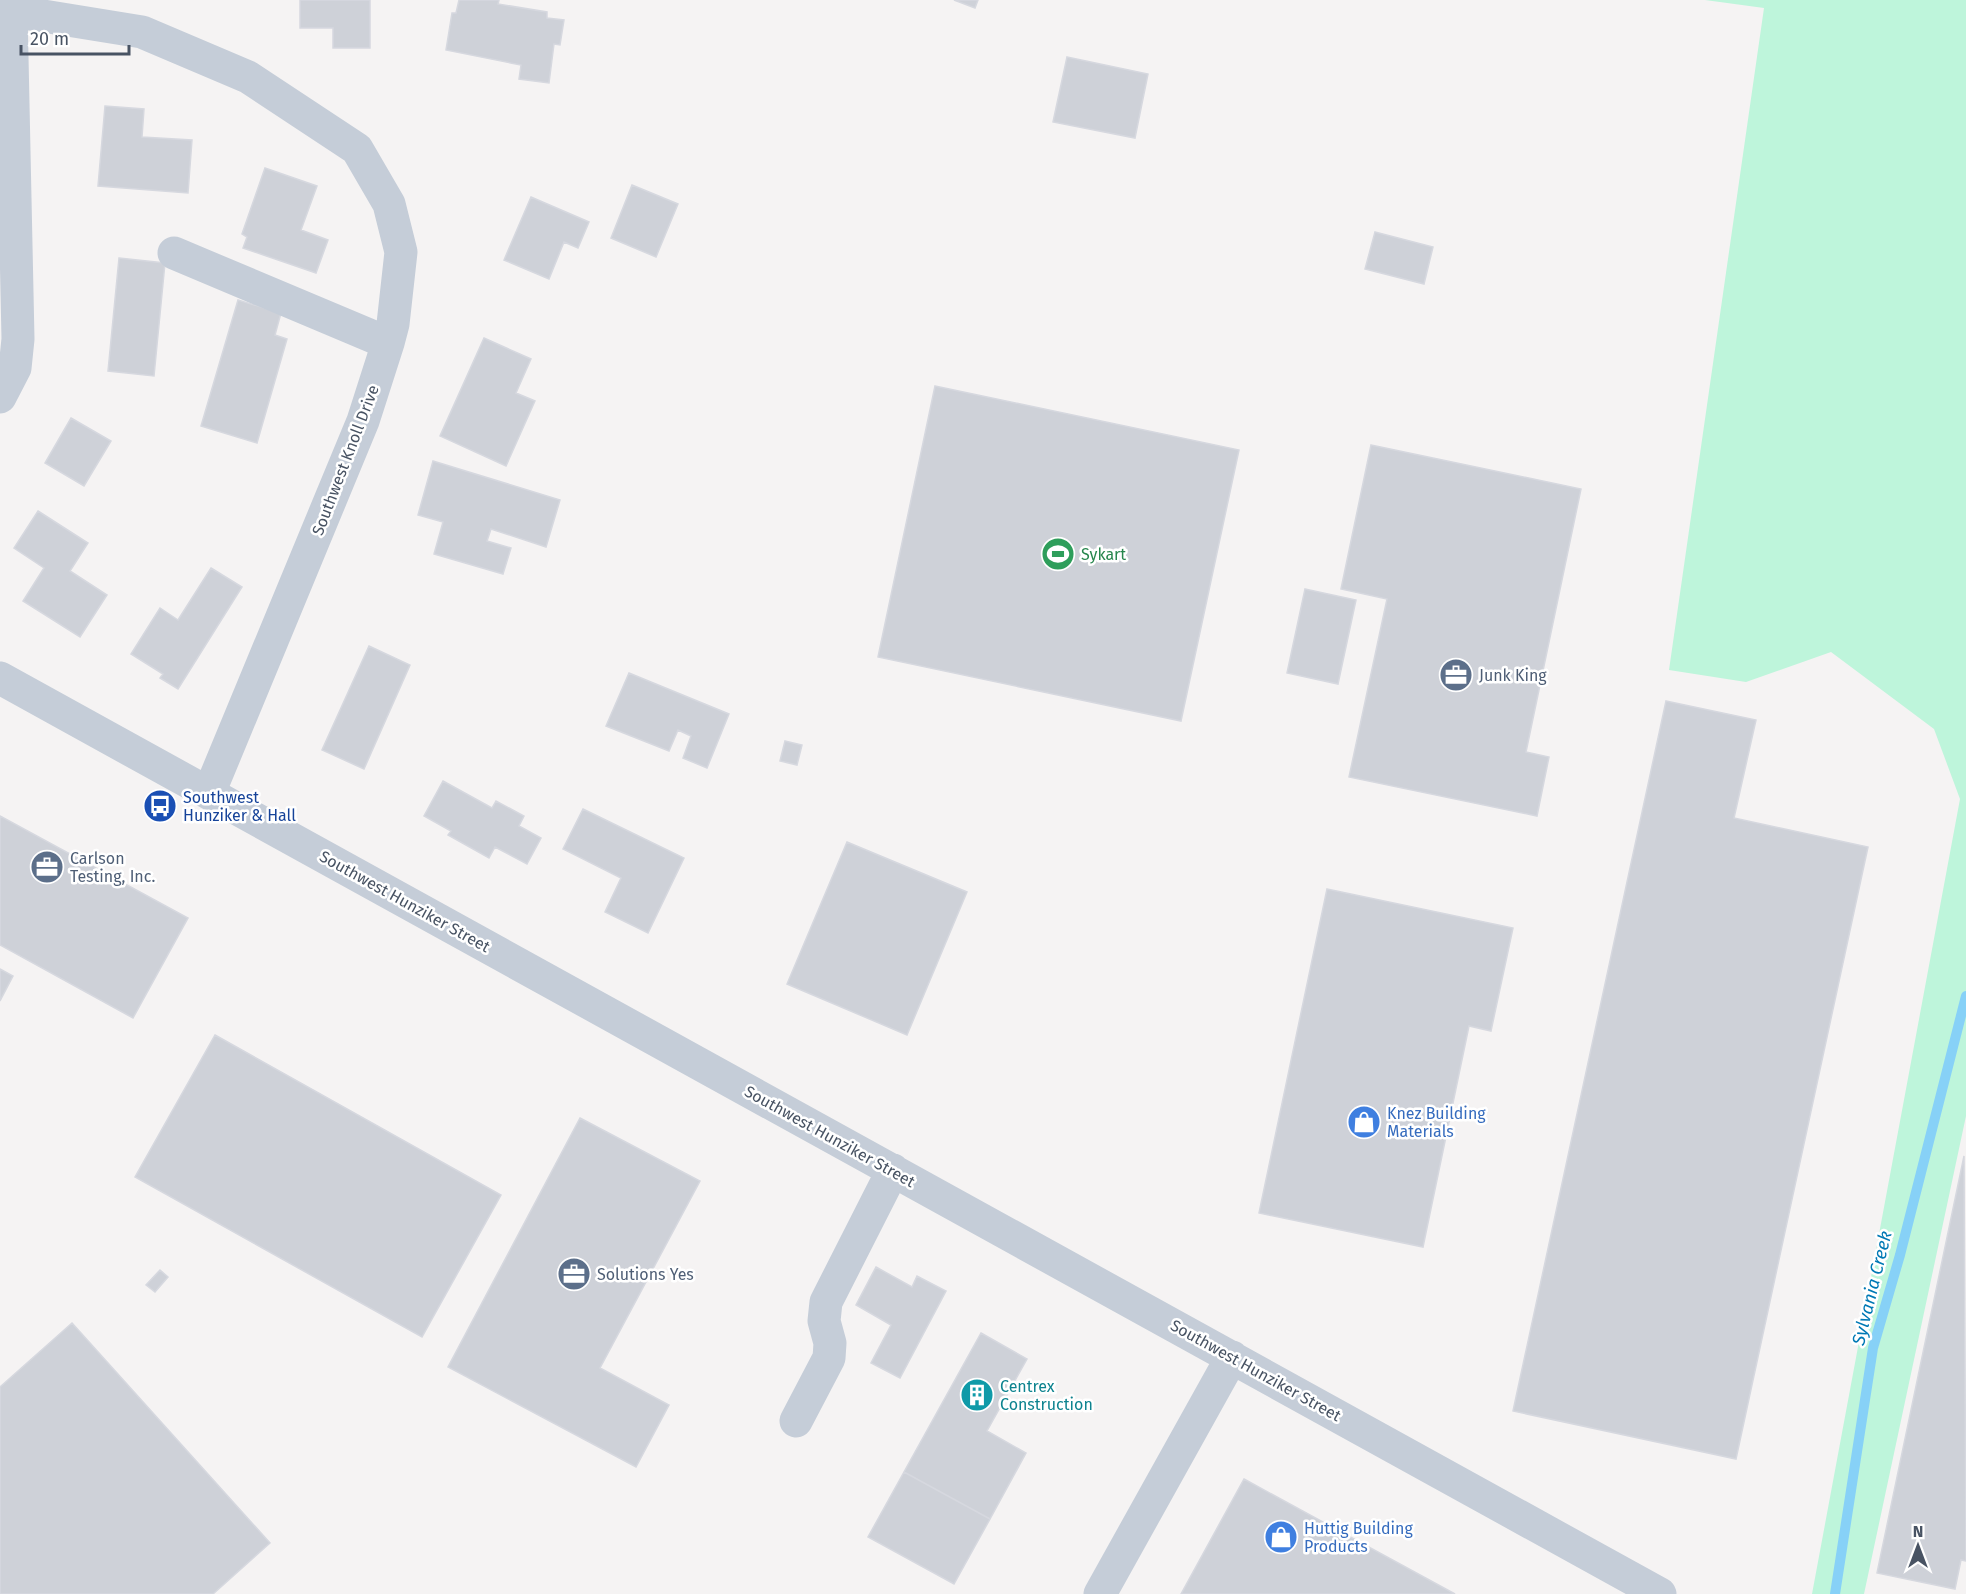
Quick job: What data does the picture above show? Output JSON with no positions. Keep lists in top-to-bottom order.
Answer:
{
  "streets": {
    "street": ["Southwest Knoll Drive", "Southwest Hunziker Street"]
  },
  "crossings": [
    ["Southwest Knoll Drive", "Southwest Hunziker Street"]
  ],
  "water": ["Sylvania Creek"],
  "places": {
    "sports": ["Sykart"],
    "office": ["Junk King", "Carlson Testing, Inc.", "Solutions Yes"],
    "bus stop": ["Southwest Hunziker & Hall"],
    "shop": ["Knez Building Materials", "Huttig Building Products"],
    "building": ["Centrex Construction"]
  },
  "scale_bar": "20 m",
  "north": "top"
}
